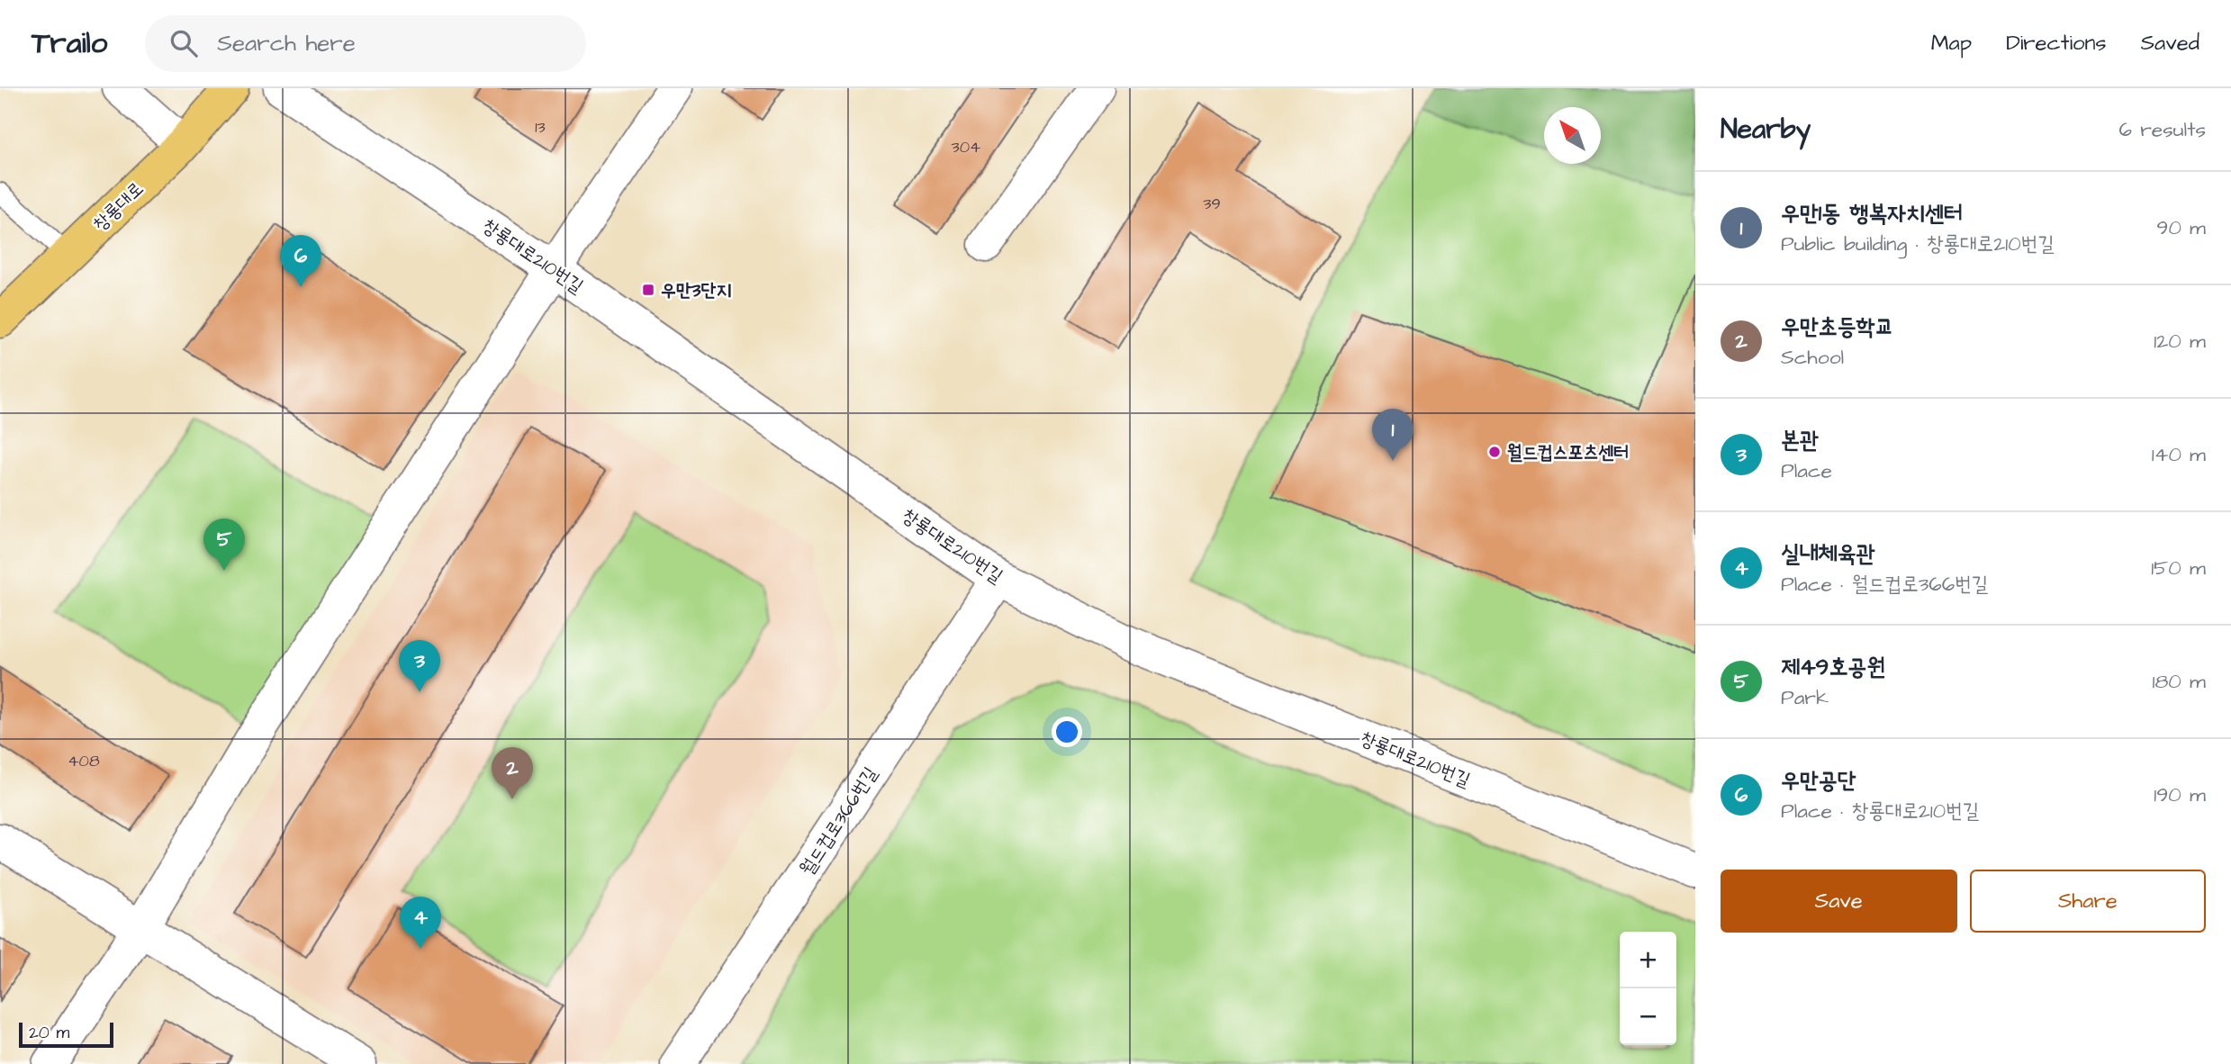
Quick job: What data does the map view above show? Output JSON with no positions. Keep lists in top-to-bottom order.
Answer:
{
  "streets": {
    "main road": ["창룡대로"],
    "street": ["창룡대로210번길", "월드컵로366번길"]
  },
  "crossings": [
    ["창룡대로210번길", "월드컵로366번길"]
  ],
  "places": {
    "transit": ["우만3단지"],
    "other": ["월드컵스포츠센터"]
  },
  "house_numbers": [
    "13",
    "304",
    "39",
    "408"
  ],
  "scale_bar": "20 m",
  "north": "top left",
  "page": {
    "header": "Trailo",
    "search": "Search here",
    "nav": ["Map", "Directions", "Saved"],
    "heading": ["Nearby", "6 results"],
    "list": [
      {
        "mark": "1",
        "name": "우만1동 행복자치센터",
        "note": "Public building · 창룡대로210번길",
        "value": "90 m"
      },
      {
        "mark": "2",
        "name": "우만초등학교",
        "note": "School",
        "value": "120 m"
      },
      {
        "mark": "3",
        "name": "본관",
        "note": "Place",
        "value": "140 m"
      },
      {
        "mark": "4",
        "name": "실내체육관",
        "note": "Place · 월드컵로366번길",
        "value": "150 m"
      },
      {
        "mark": "5",
        "name": "제49호공원",
        "note": "Park",
        "value": "180 m"
      },
      {
        "mark": "6",
        "name": "우만공단",
        "note": "Place · 창룡대로210번길",
        "value": "190 m"
      }
    ],
    "pins": [
      "6",
      "1",
      "5",
      "3",
      "2",
      "4"
    ],
    "buttons": ["Save", "Share"],
    "map_buttons": ["+", "−"],
    "scale": "20 m"
  }
}
